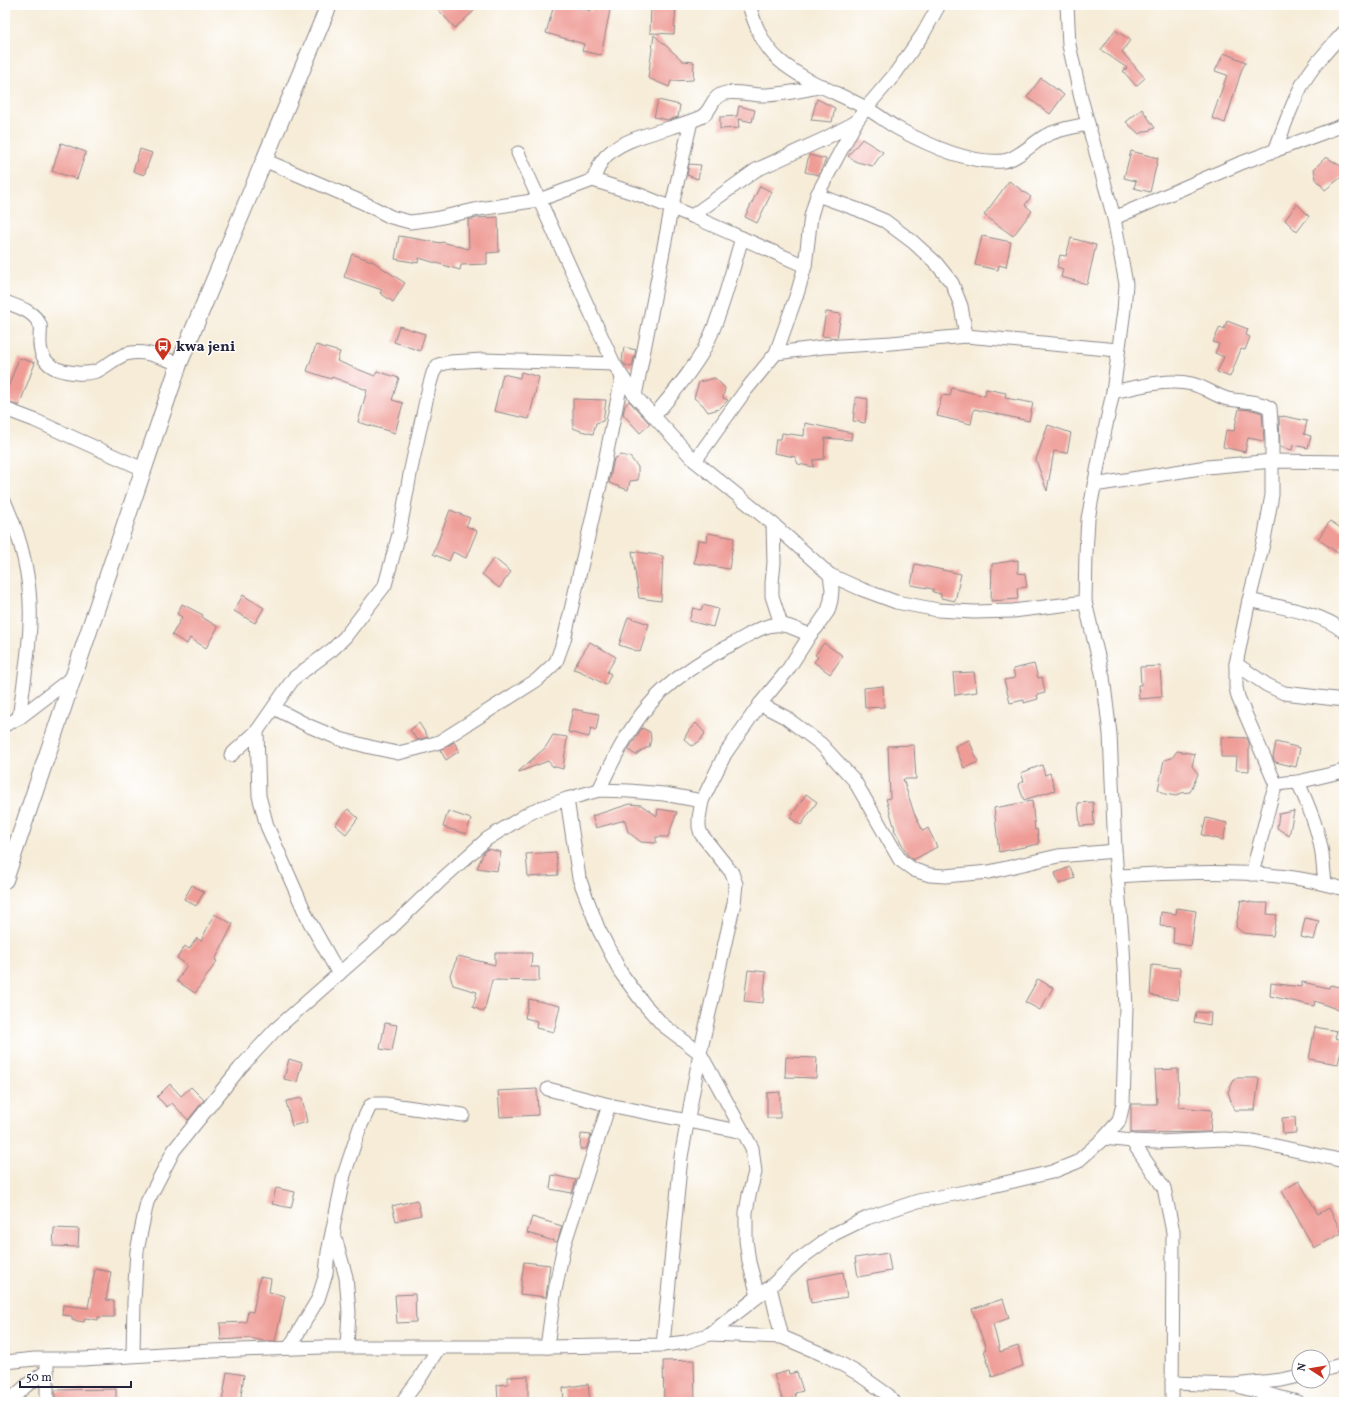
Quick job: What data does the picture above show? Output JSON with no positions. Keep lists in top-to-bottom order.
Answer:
{
  "places": {
    "bus stop": ["kwa jeni"]
  },
  "scale_bar": "50 m",
  "north": "left"
}
